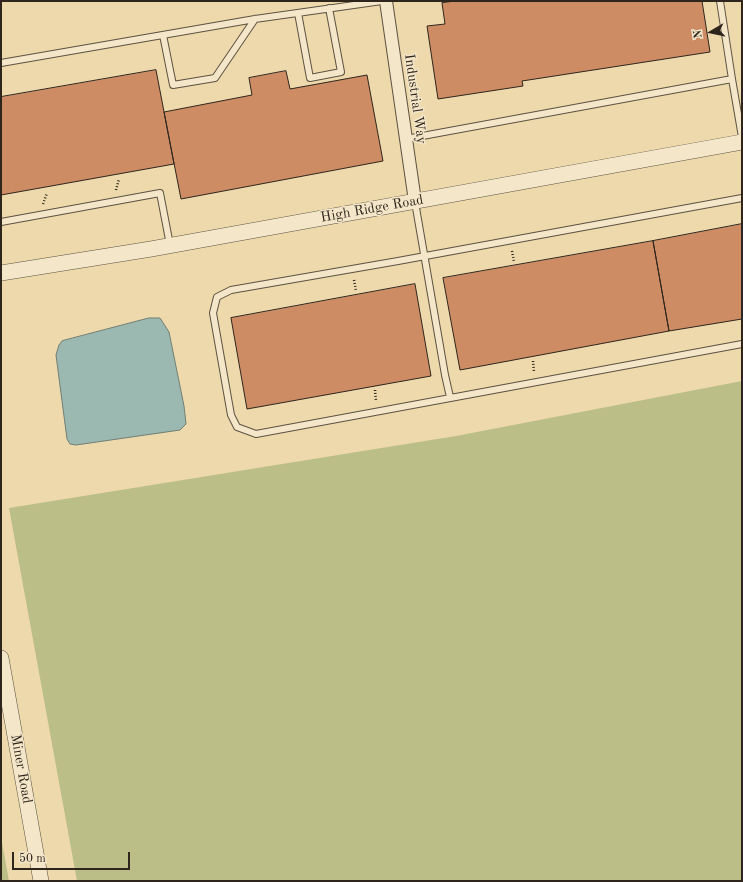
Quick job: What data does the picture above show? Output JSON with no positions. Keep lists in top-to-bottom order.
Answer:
{
  "streets": {
    "street": ["Industrial Way", "High Ridge Road", "Miner Road"]
  },
  "crossings": [
    ["Industrial Way", "High Ridge Road"]
  ],
  "scale_bar": "50 m",
  "north": "left"
}
